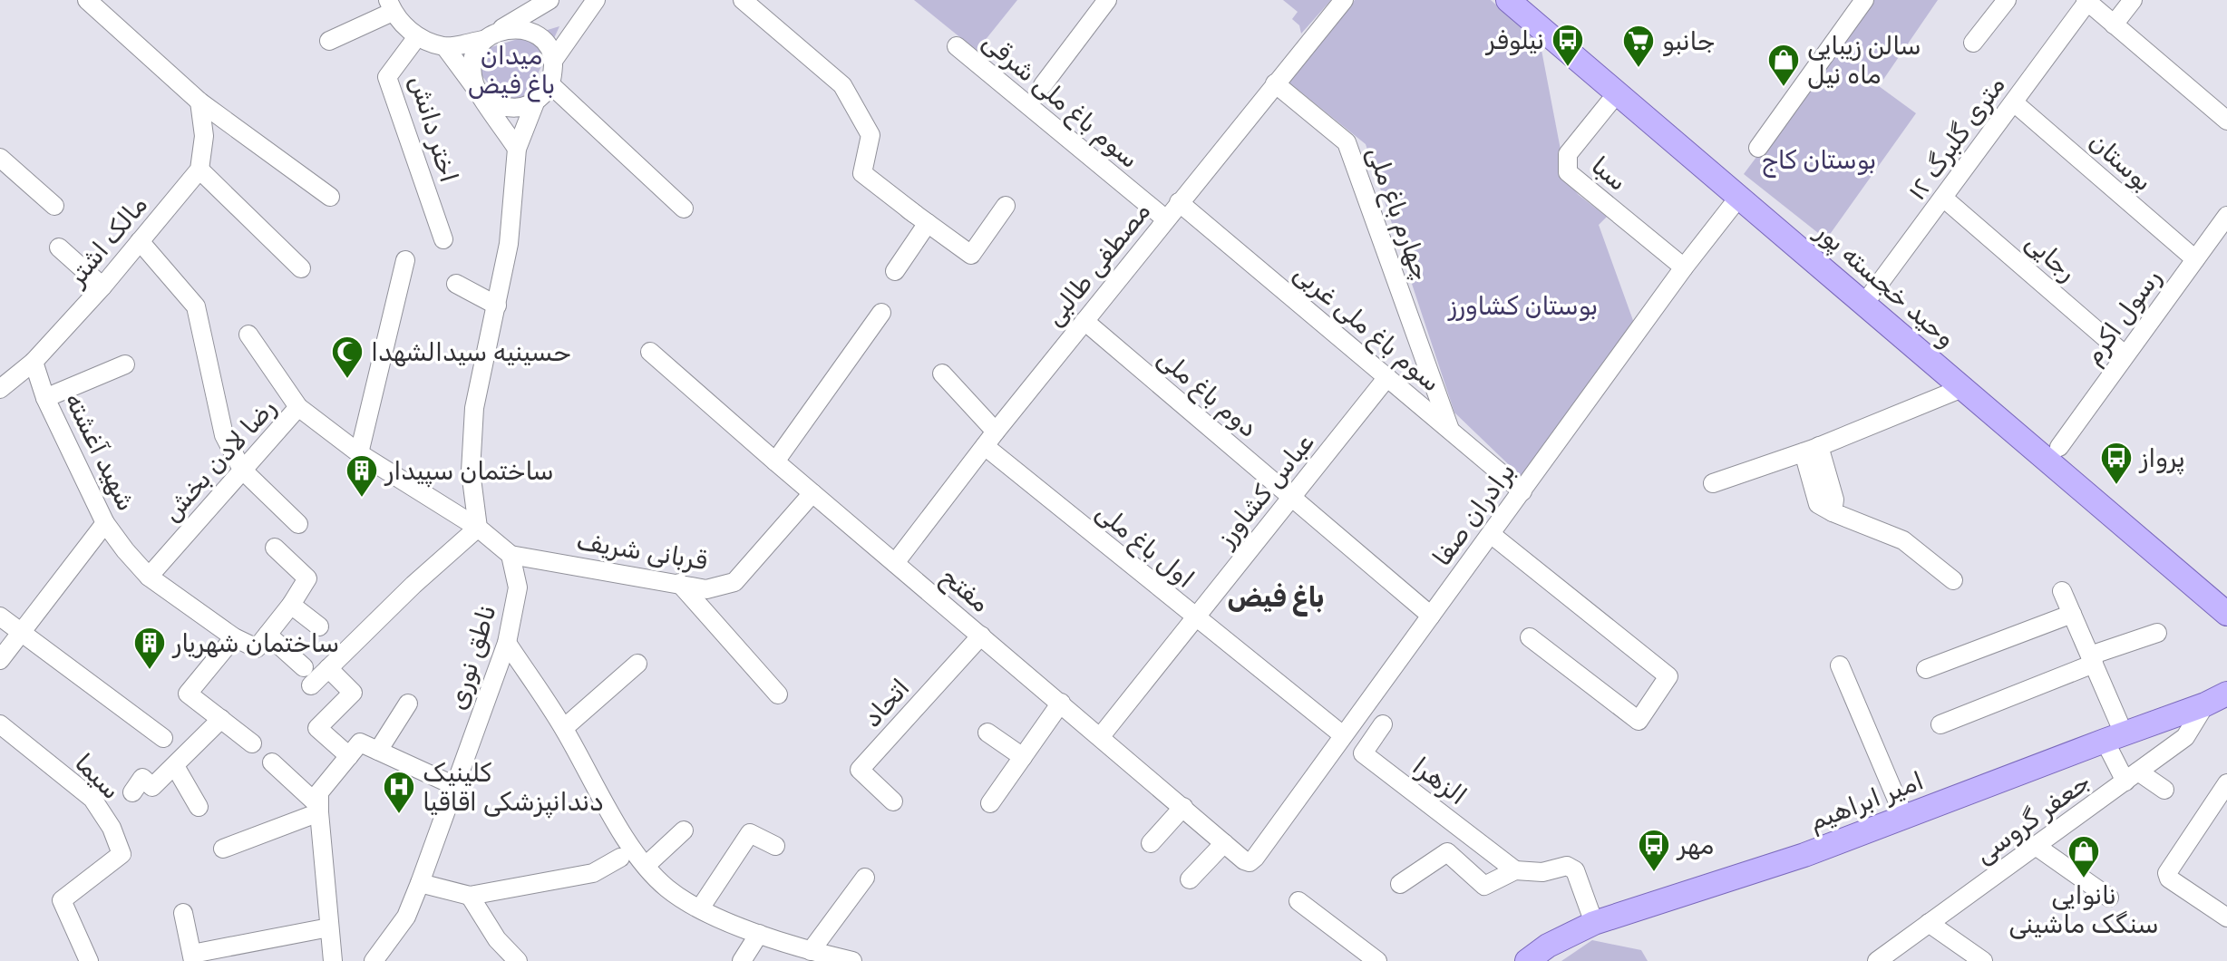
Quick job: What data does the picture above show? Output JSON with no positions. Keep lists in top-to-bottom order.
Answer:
{
  "streets": {
    "main road": ["وحید خجسته پور", "امیر ابراهیم"],
    "street": [
      "سوم باغ ملی شرقی",
      "اختر دانش",
      "۱۲ متری گلبرگ",
      "بوستان",
      "سبا",
      "چهارم باغ ملی",
      "مالک اشتر",
      "رجایی",
      "مصطفی طالبی",
      "رسول اکرم",
      "سوم باغ ملی غربی",
      "دوم باغ ملی",
      "شهید آغشته",
      "رضا لادن بخش",
      "عباس کشاورز",
      "برادران صفا",
      "اول باغ ملی",
      "قربانی شریف",
      "مفتح",
      "ناطق نوری",
      "اتحاد",
      "سیما",
      "الزهرا",
      "جعفر گروسی"
    ]
  },
  "crossings": [
    ["سوم باغ ملی شرقی", "مصطفی طالبی"],
    ["۱۲ متری گلبرگ", "بوستان"],
    ["۱۲ متری گلبرگ", "رجایی"],
    ["۱۲ متری گلبرگ", "وحید خجسته پور"],
    ["بوستان", "رسول اکرم"],
    ["سبا", "برادران صفا"],
    ["چهارم باغ ملی", "مصطفی طالبی"],
    ["چهارم باغ ملی", "سوم باغ ملی غربی"],
    ["مالک اشتر", "شهید آغشته"],
    ["رجایی", "رسول اکرم"],
    ["مصطفی طالبی", "سوم باغ ملی غربی"],
    ["مصطفی طالبی", "دوم باغ ملی"],
    ["مصطفی طالبی", "اول باغ ملی"],
    ["مصطفی طالبی", "مفتح"],
    ["وحید خجسته پور", "برادران صفا"],
    ["سوم باغ ملی غربی", "عباس کشاورز"],
    ["سوم باغ ملی غربی", "برادران صفا"],
    ["دوم باغ ملی", "عباس کشاورز"],
    ["دوم باغ ملی", "برادران صفا"],
    ["شهید آغشته", "رضا لادن بخش"],
    ["عباس کشاورز", "اول باغ ملی"],
    ["عباس کشاورز", "مفتح"],
    ["برادران صفا", "اول باغ ملی"],
    ["برادران صفا", "مفتح"],
    ["قربانی شریف", "مفتح"],
    ["قربانی شریف", "ناطق نوری"],
    ["مفتح", "اتحاد"],
    ["امیر ابراهیم", "جعفر گروسی"]
  ],
  "districts": ["باغ فیض"],
  "parks": ["میدان باغ فیض", "بوستان کاج", "بوستان کشاورز"],
  "places": {
    "bus stop": ["نیلوفر", "پرواز", "مهر"],
    "supermarket": ["جانبو"],
    "shop": ["سالن زیبایی ماه نیل", "نانوایی سنگک ماشینی"],
    "mosque": ["حسینیه سیدالشهدا"],
    "building": ["ساختمان سپیدار", "ساختمان شهریار"],
    "hospital": ["کلینیک دندانپزشکی اقاقیا"]
  }
}
